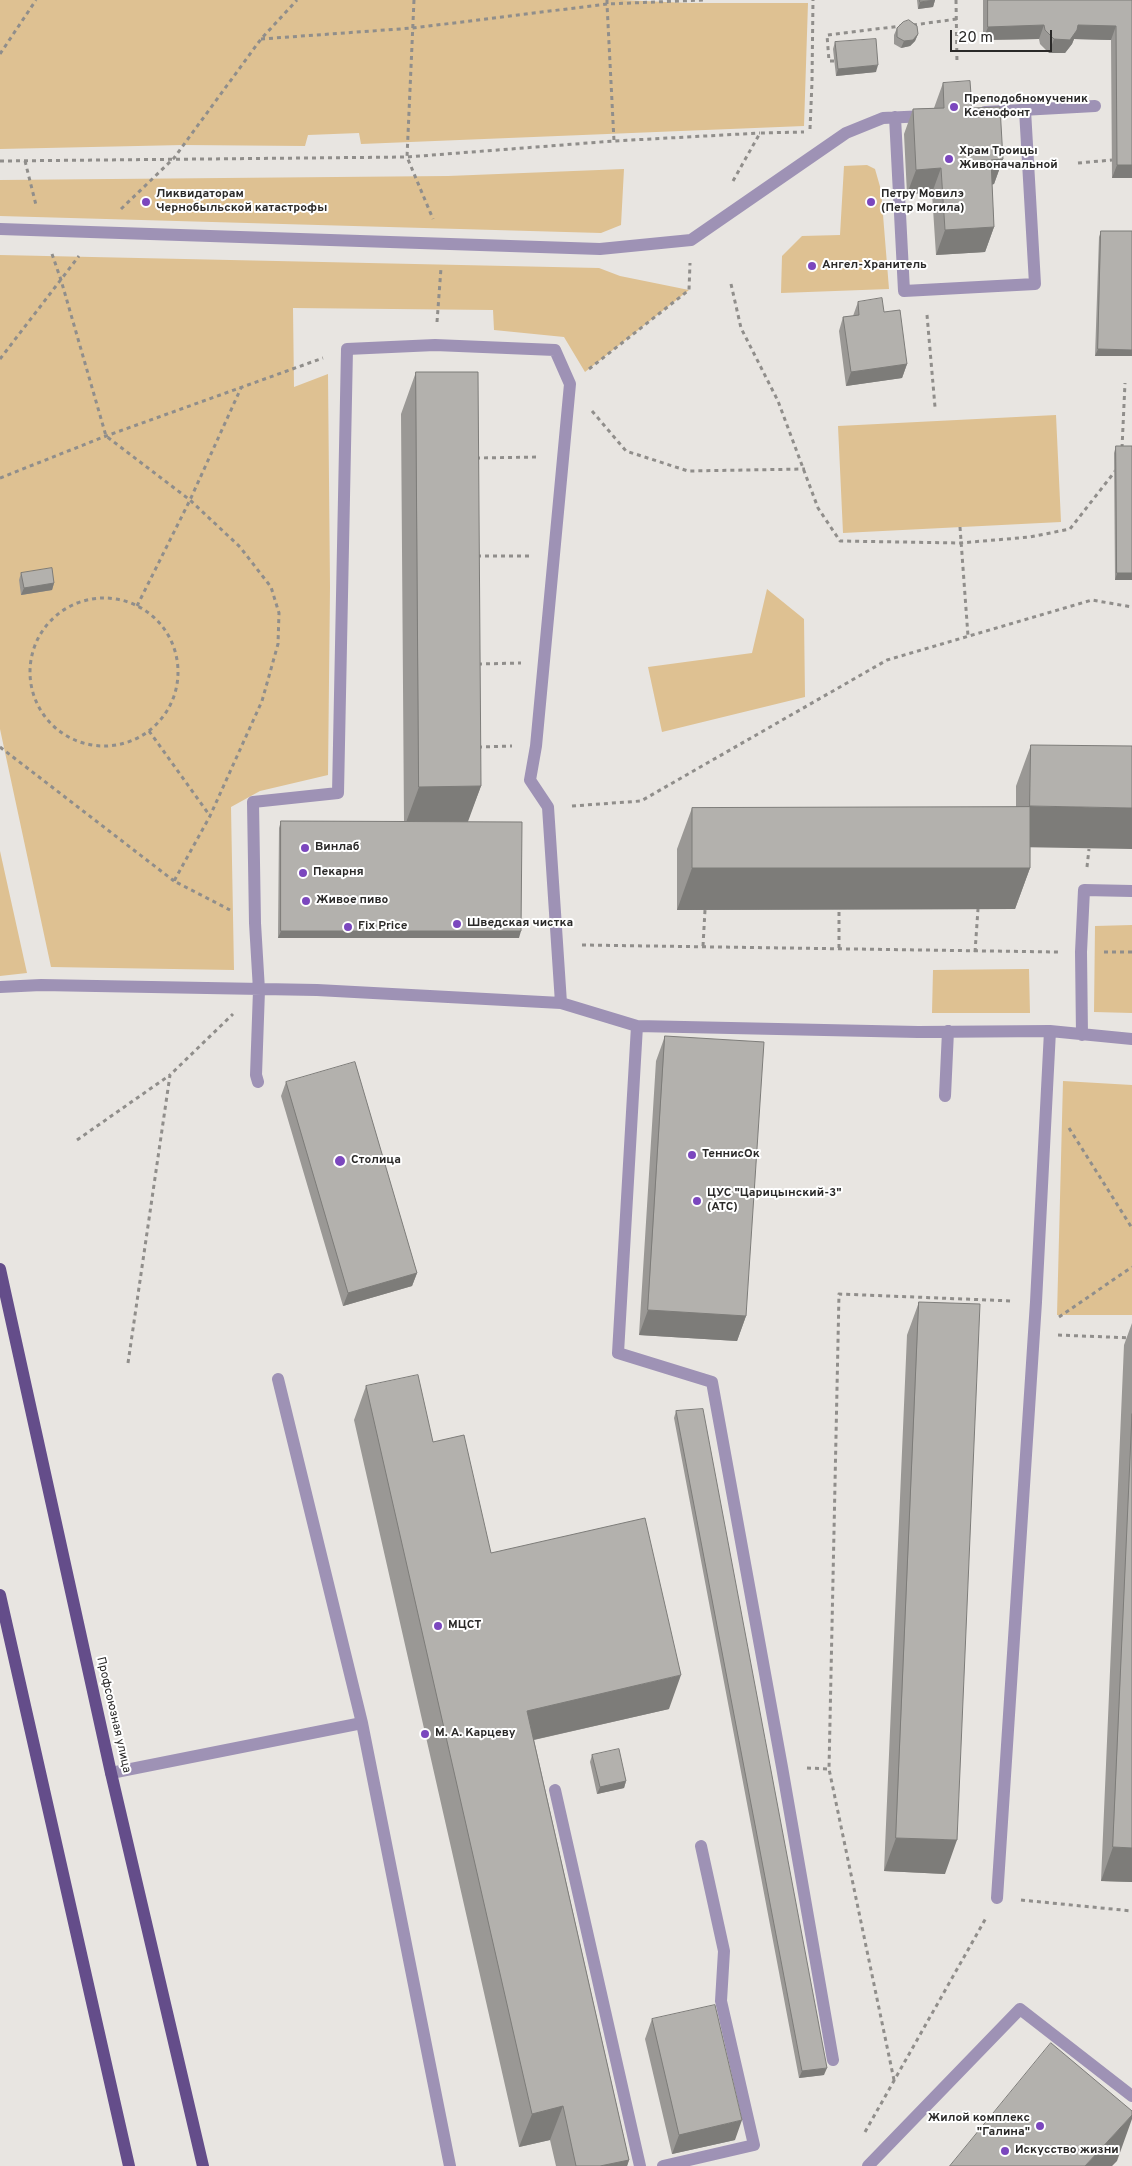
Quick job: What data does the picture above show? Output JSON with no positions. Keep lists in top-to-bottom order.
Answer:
{
  "streets": {
    "main road": ["Профсоюзная улица"]
  },
  "places": [
    "Преподобномученик Ксенофонт",
    "Храм Троицы Живоначальной",
    "Ликвидаторам Чернобыльской катастрофы",
    "Петру Мовилэ (Петр Могила)",
    "Ангел-Хранитель",
    "Винлаб",
    "Пекарня",
    "Живое пиво",
    "Шведская чистка",
    "Fix Price",
    "ТеннисОк",
    "Столица",
    "ЦУС \"Царицынский-3\" (АТС)",
    "МЦСТ",
    "М. А. Карцеву",
    "Жилой комплекс \"Галина\"",
    "Искусство жизни"
  ],
  "scale_bar": "20 m"
}
